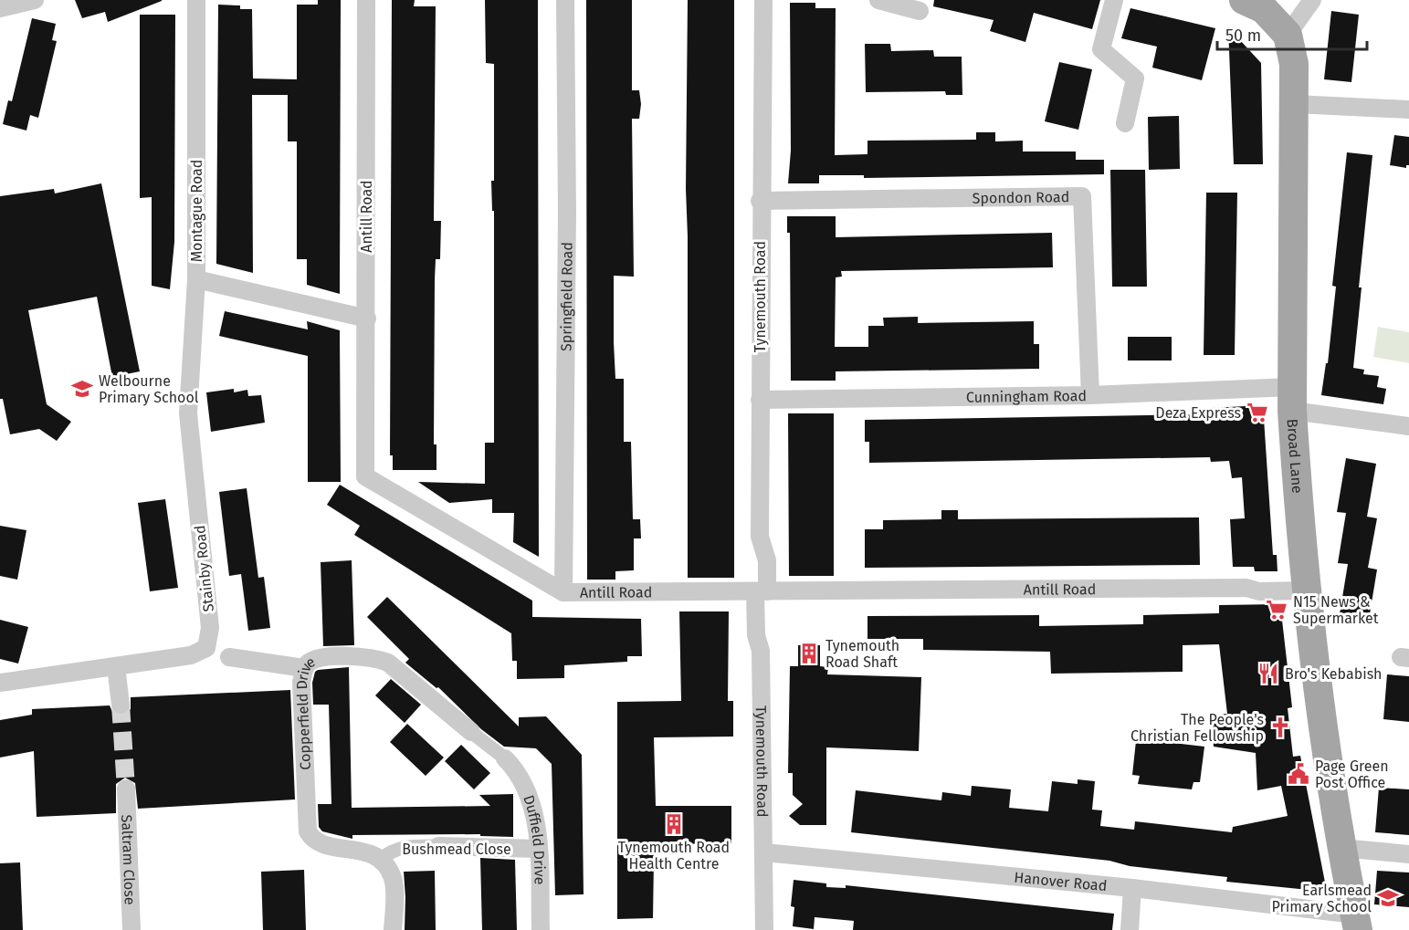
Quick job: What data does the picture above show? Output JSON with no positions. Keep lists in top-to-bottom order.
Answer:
{
  "streets": {
    "main road": ["Broad Lane"],
    "street": [
      "Spondon Road",
      "Montague Road",
      "Antill Road",
      "Springfield Road",
      "Tynemouth Road",
      "Cunningham Road",
      "Stainby Road",
      "Copperfield Drive",
      "Duffield Drive",
      "Bushmead Close",
      "Saltram Close",
      "Hanover Road"
    ]
  },
  "crossings": [
    ["Spondon Road", "Tynemouth Road"],
    ["Spondon Road", "Cunningham Road"],
    ["Montague Road", "Antill Road"],
    ["Montague Road", "Stainby Road"],
    ["Antill Road", "Springfield Road"],
    ["Antill Road", "Tynemouth Road"],
    ["Antill Road", "Broad Lane"],
    ["Tynemouth Road", "Cunningham Road"],
    ["Tynemouth Road", "Hanover Road"],
    ["Cunningham Road", "Broad Lane"],
    ["Broad Lane", "Hanover Road"],
    ["Copperfield Drive", "Bushmead Close"],
    ["Duffield Drive", "Bushmead Close"]
  ],
  "places": {
    "school or university": ["Welbourne Primary School", "Earlsmead Primary School"],
    "supermarket": ["Deza Express", "N15 News & Supermarket"],
    "building": ["Tynemouth Road Shaft", "Tynemouth Road Health Centre"],
    "restaurant": ["Bro's Kebabish"],
    "church": ["The People's Christian Fellowship"],
    "public building": ["Page Green Post Office"]
  },
  "scale_bar": "50 m"
}
